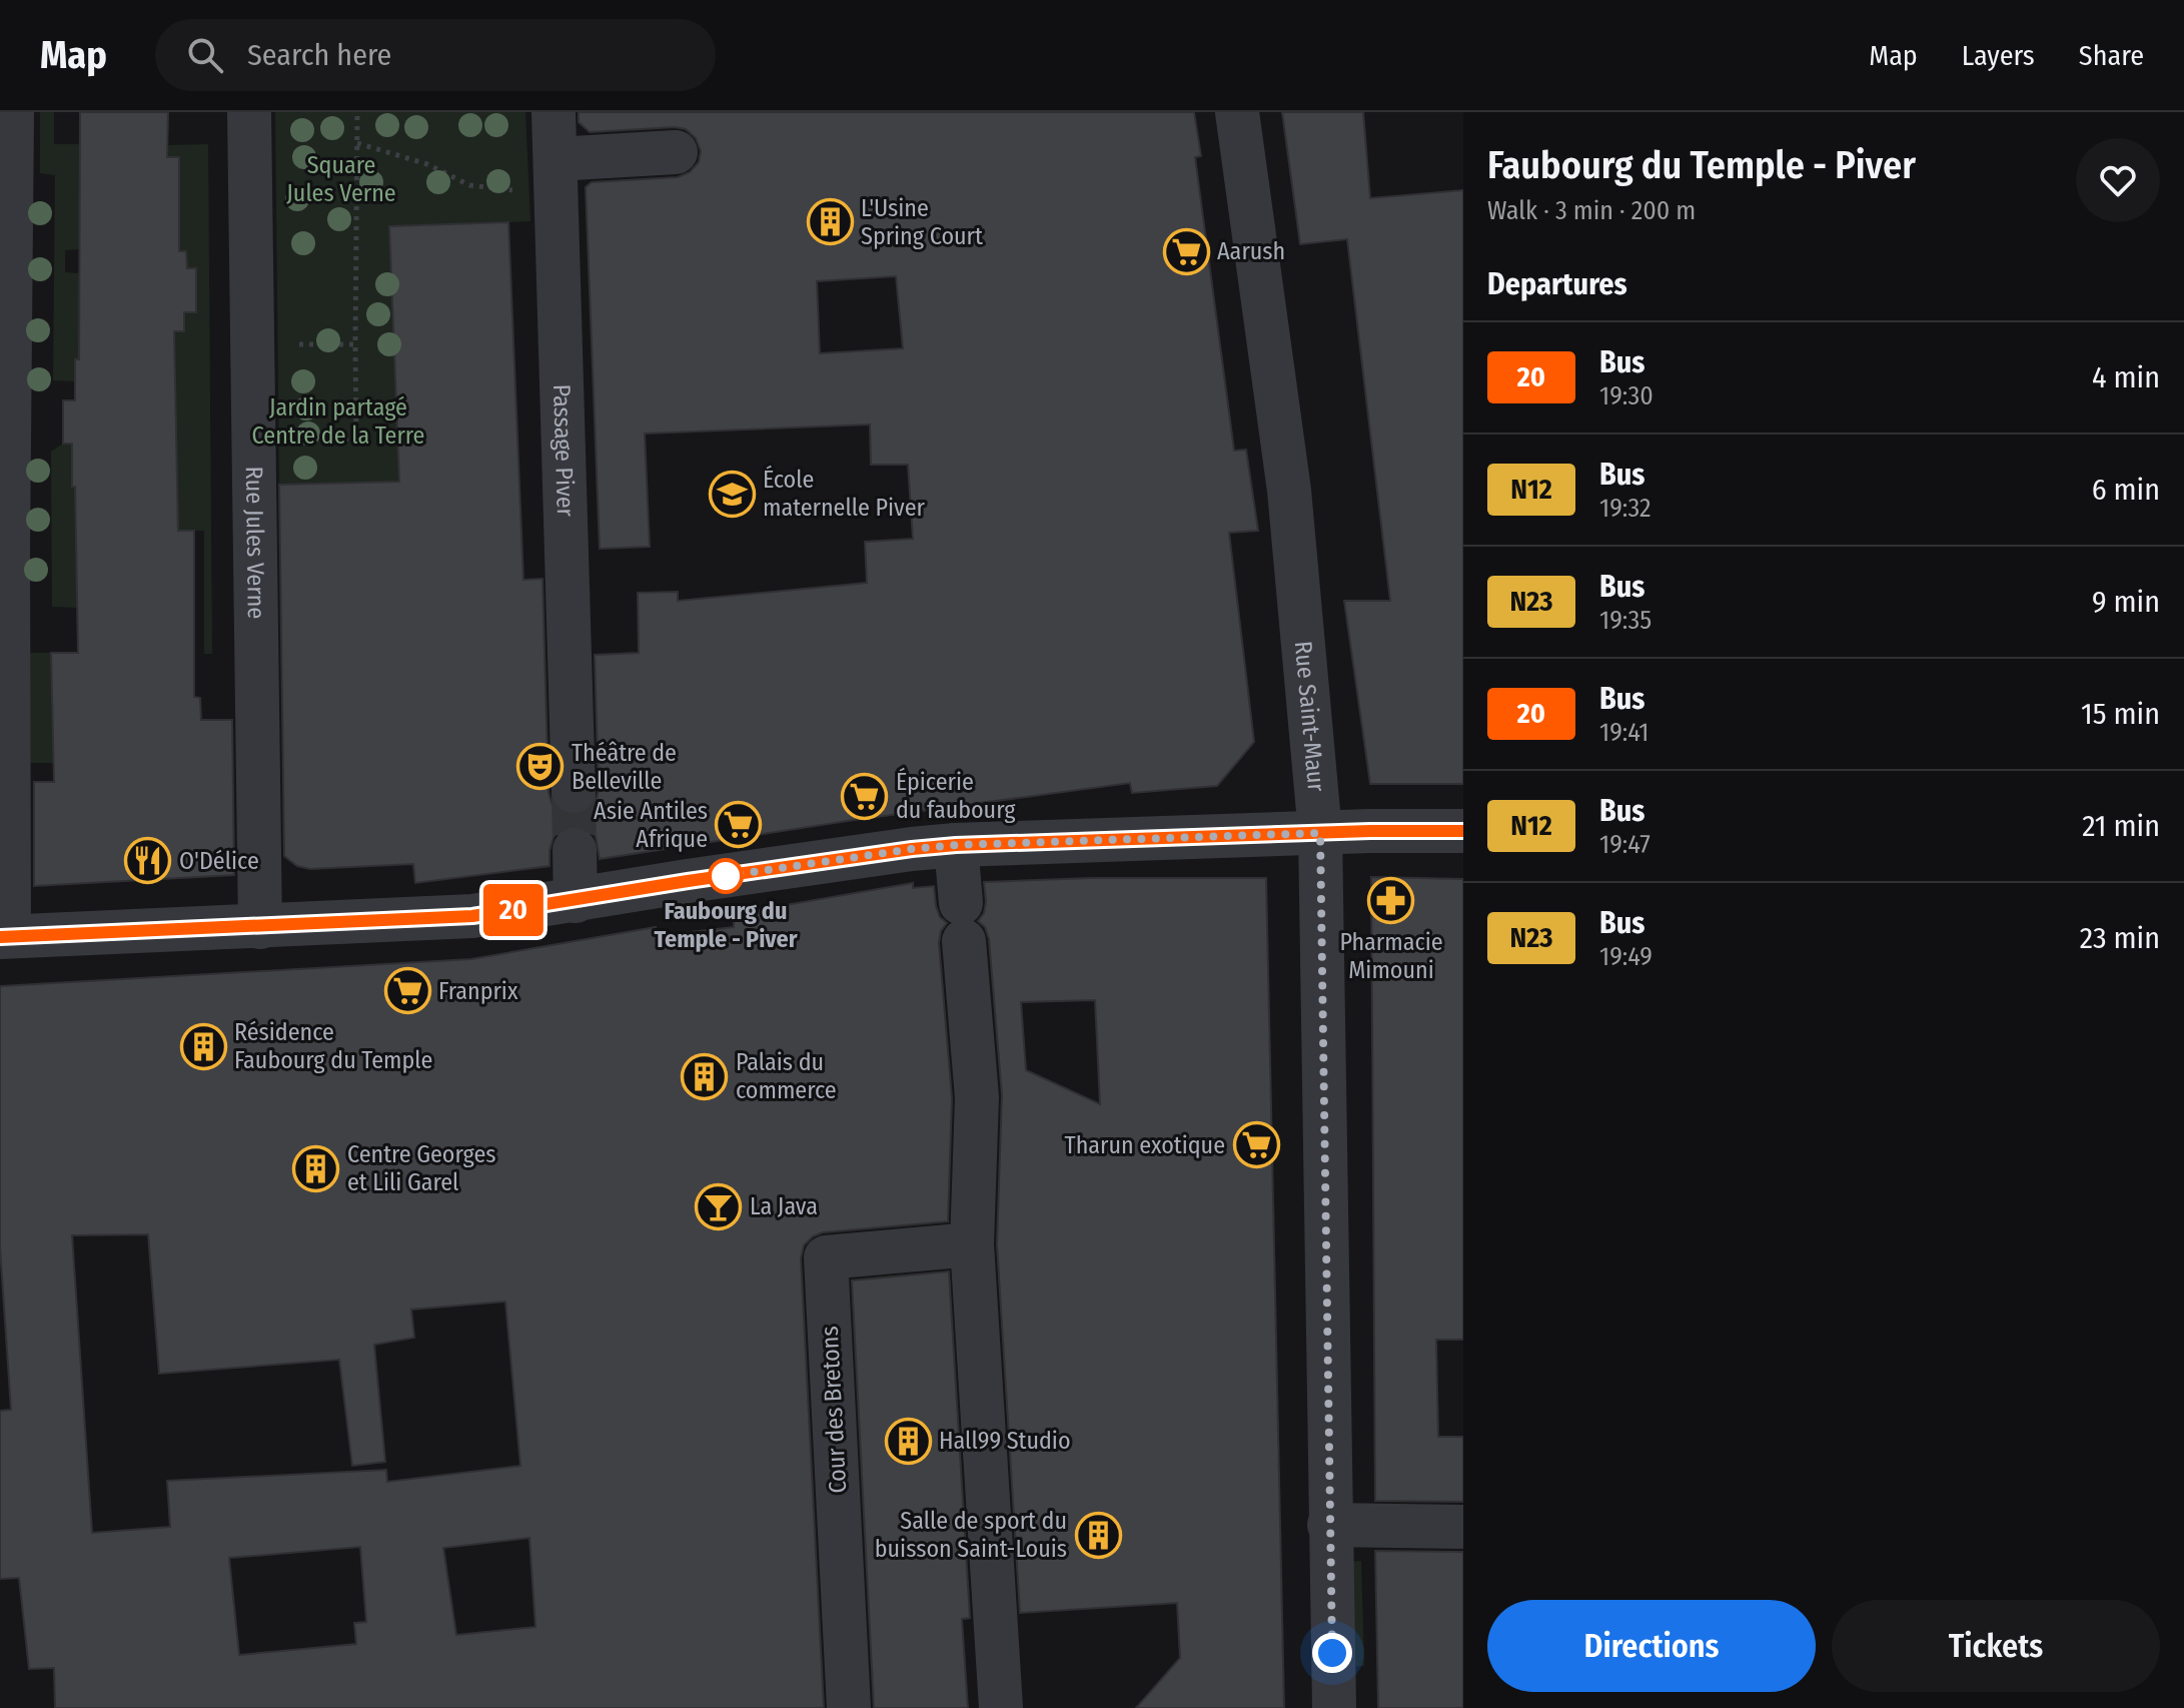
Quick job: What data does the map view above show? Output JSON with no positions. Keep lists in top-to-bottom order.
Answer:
{
  "streets": {
    "street": [
      "Passage Piver",
      "Rue Jules Verne",
      "Rue Saint-Maur",
      "Cour des Bretons"
    ]
  },
  "parks": ["Square Jules Verne", "Jardin partagé Centre de la Terre"],
  "places": {
    "building": [
      "L'Usine Spring Court",
      "Résidence Faubourg du Temple",
      "Palais du commerce",
      "Centre Georges et Lili Garel",
      "Hall99 Studio",
      "Salle de sport du buisson Saint-Louis"
    ],
    "supermarket": [
      "Aarush",
      "Épicerie du faubourg",
      "Asie Antiles Afrique",
      "Franprix",
      "Tharun exotique"
    ],
    "school or university": ["École maternelle Piver"],
    "theatre": ["Théâtre de Belleville"],
    "restaurant": ["O'Délice"],
    "other": ["Faubourg du Temple - Piver"],
    "pharmacy": ["Pharmacie Mimouni"],
    "bar": ["La Java"]
  },
  "lines": ["bus line 20"],
  "page": {
    "header": "Map",
    "search": "Search here",
    "nav": ["Map", "Layers", "Share"],
    "on_map": "20",
    "heading": [
      ["Faubourg du Temple - Piver", "Walk · 3 min · 200 m"],
      "Departures"
    ],
    "list": [
      {
        "mark": "20",
        "name": "Bus",
        "note": "19:30",
        "value": "4 min"
      },
      {
        "mark": "N12",
        "name": "Bus",
        "note": "19:32",
        "value": "6 min"
      },
      {
        "mark": "N23",
        "name": "Bus",
        "note": "19:35",
        "value": "9 min"
      },
      {
        "mark": "20",
        "name": "Bus",
        "note": "19:41",
        "value": "15 min"
      },
      {
        "mark": "N12",
        "name": "Bus",
        "note": "19:47",
        "value": "21 min"
      },
      {
        "mark": "N23",
        "name": "Bus",
        "note": "19:49",
        "value": "23 min"
      }
    ],
    "buttons": ["Directions", "Tickets"]
  }
}
